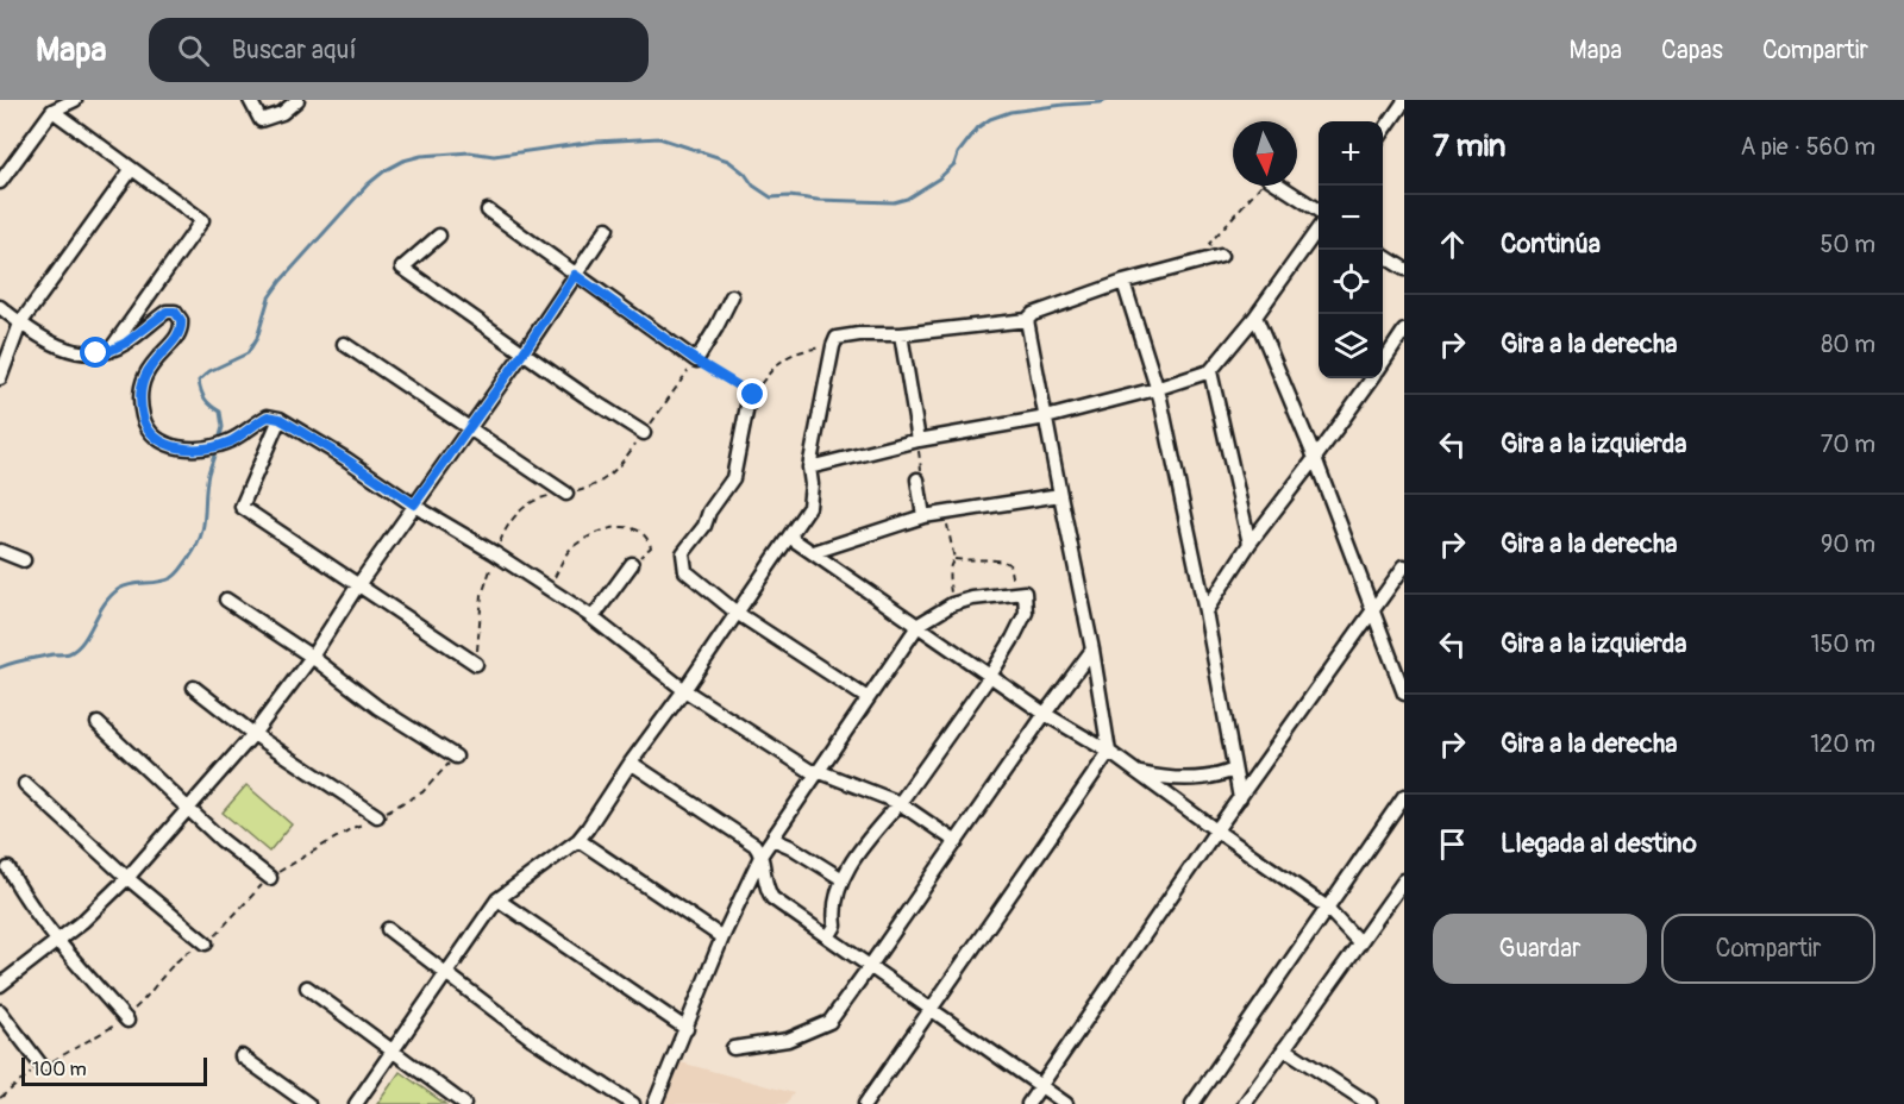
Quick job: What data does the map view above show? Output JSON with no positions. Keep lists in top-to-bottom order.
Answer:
{
  "scale_bar": "100 m",
  "north": "bottom",
  "page": {
    "header": "Mapa",
    "search": "Buscar aquí",
    "nav": ["Mapa", "Capas", "Compartir"],
    "heading": ["7 min", "A pie · 560 m"],
    "map_buttons": ["+", "−"],
    "list": [
      ["Continúa", "50 m"],
      ["Gira a la derecha", "80 m"],
      ["Gira a la izquierda", "70 m"],
      ["Gira a la derecha", "90 m"],
      ["Gira a la izquierda", "150 m"],
      ["Gira a la derecha", "120 m"],
      "Llegada al destino"
    ],
    "buttons": ["Guardar", "Compartir"],
    "scale": "100 m"
  }
}
